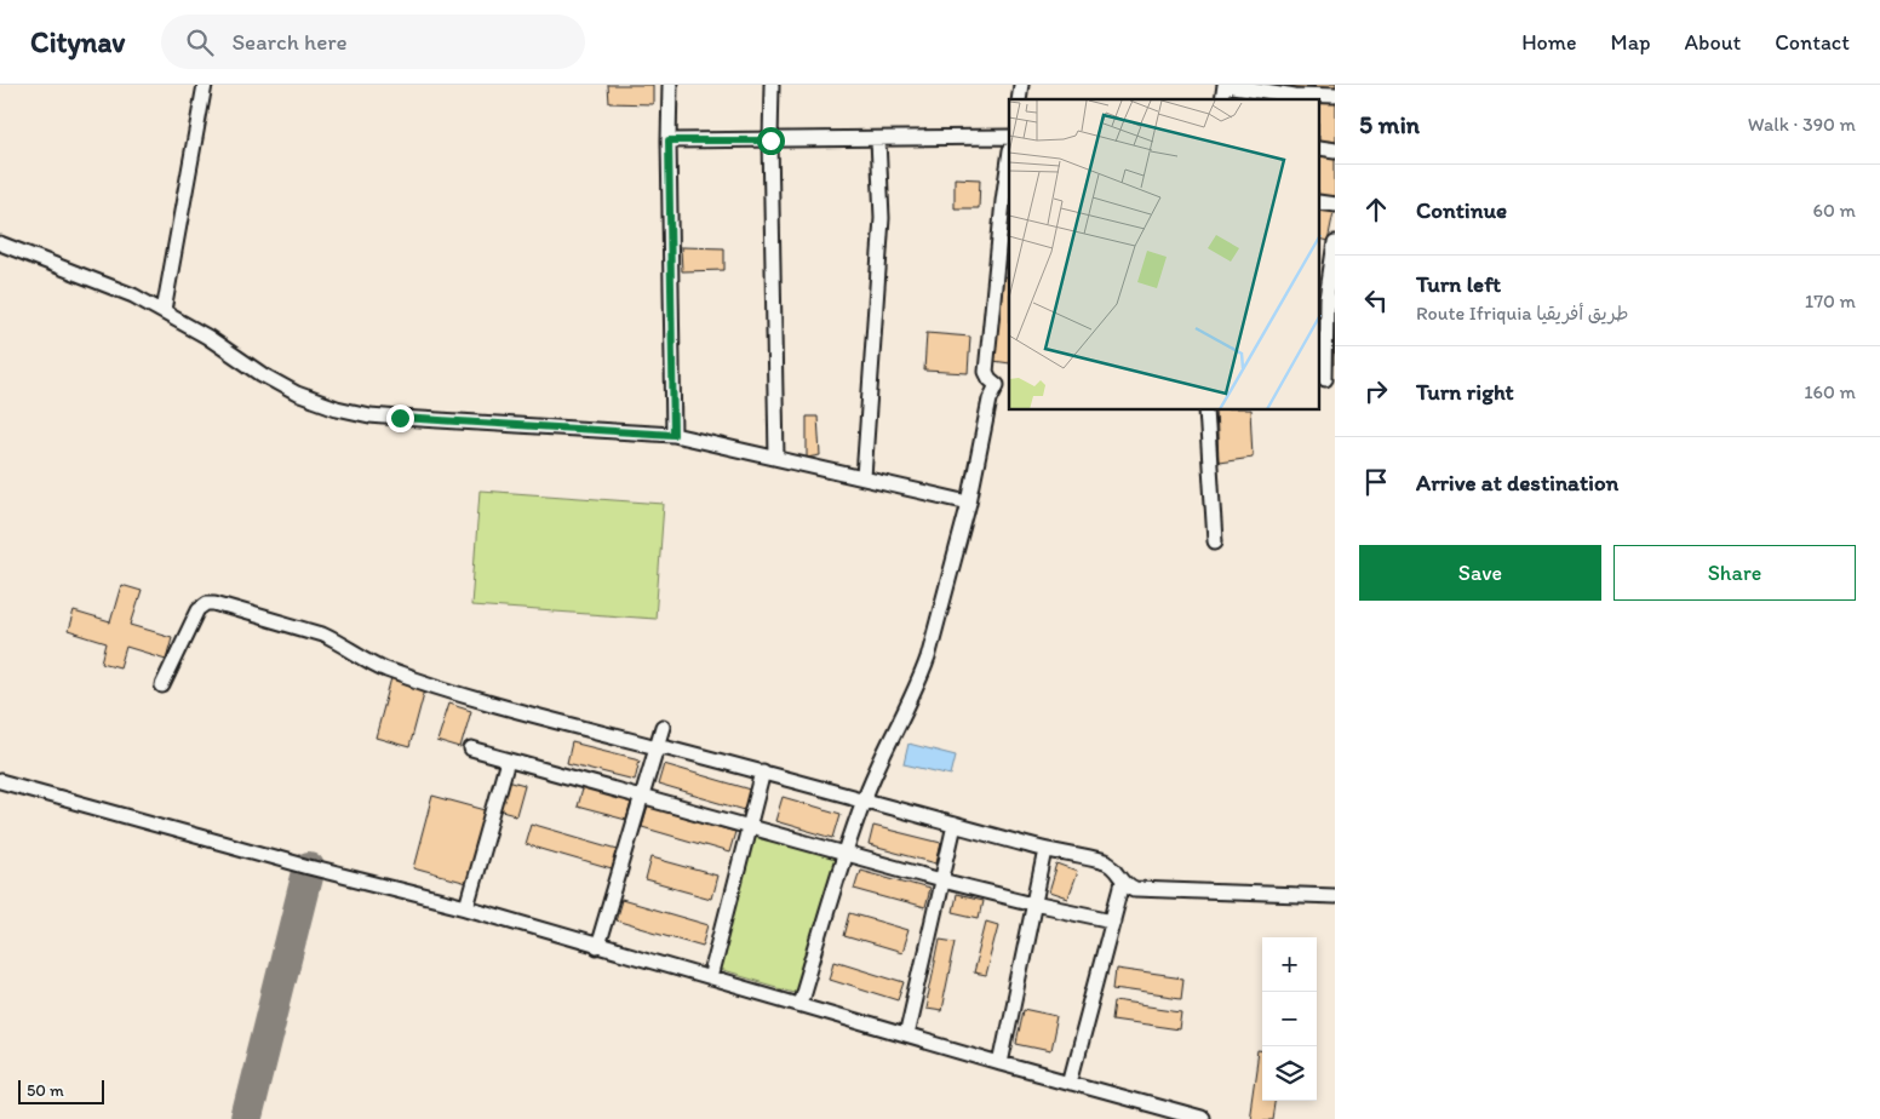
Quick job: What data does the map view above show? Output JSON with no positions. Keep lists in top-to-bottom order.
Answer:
{
  "scale_bar": "50 m",
  "page": {
    "header": "Citynav",
    "search": "Search here",
    "nav": [
      "Home",
      "Map",
      "About",
      "Contact"
    ],
    "heading": ["5 min", "Walk · 390 m"],
    "list": [
      ["Continue", "60 m"],
      ["Turn left", "Route Ifriquia طريق أفريقيا", "170 m"],
      ["Turn right", "160 m"],
      "Arrive at destination"
    ],
    "buttons": ["Save", "Share"],
    "map_buttons": ["+", "−"],
    "scale": "50 m"
  }
}
